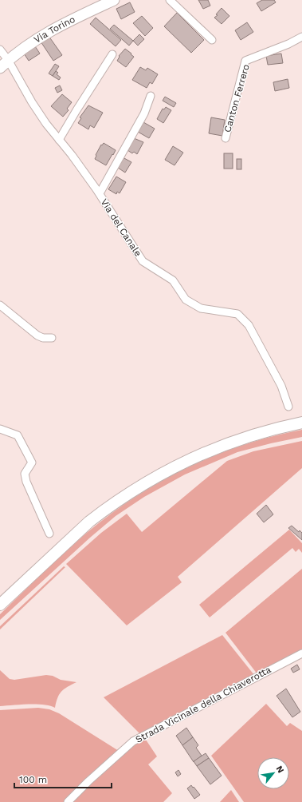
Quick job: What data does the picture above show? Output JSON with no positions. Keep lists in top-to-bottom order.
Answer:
{
  "streets": {
    "street": [
      "Via Torino",
      "Canton Ferrero",
      "Via del Canale",
      "Strada Vicinale della Chiaverotta"
    ]
  },
  "crossings": [
    ["Via Torino", "Via del Canale"]
  ],
  "scale_bar": "100 m",
  "north": "top right"
}
